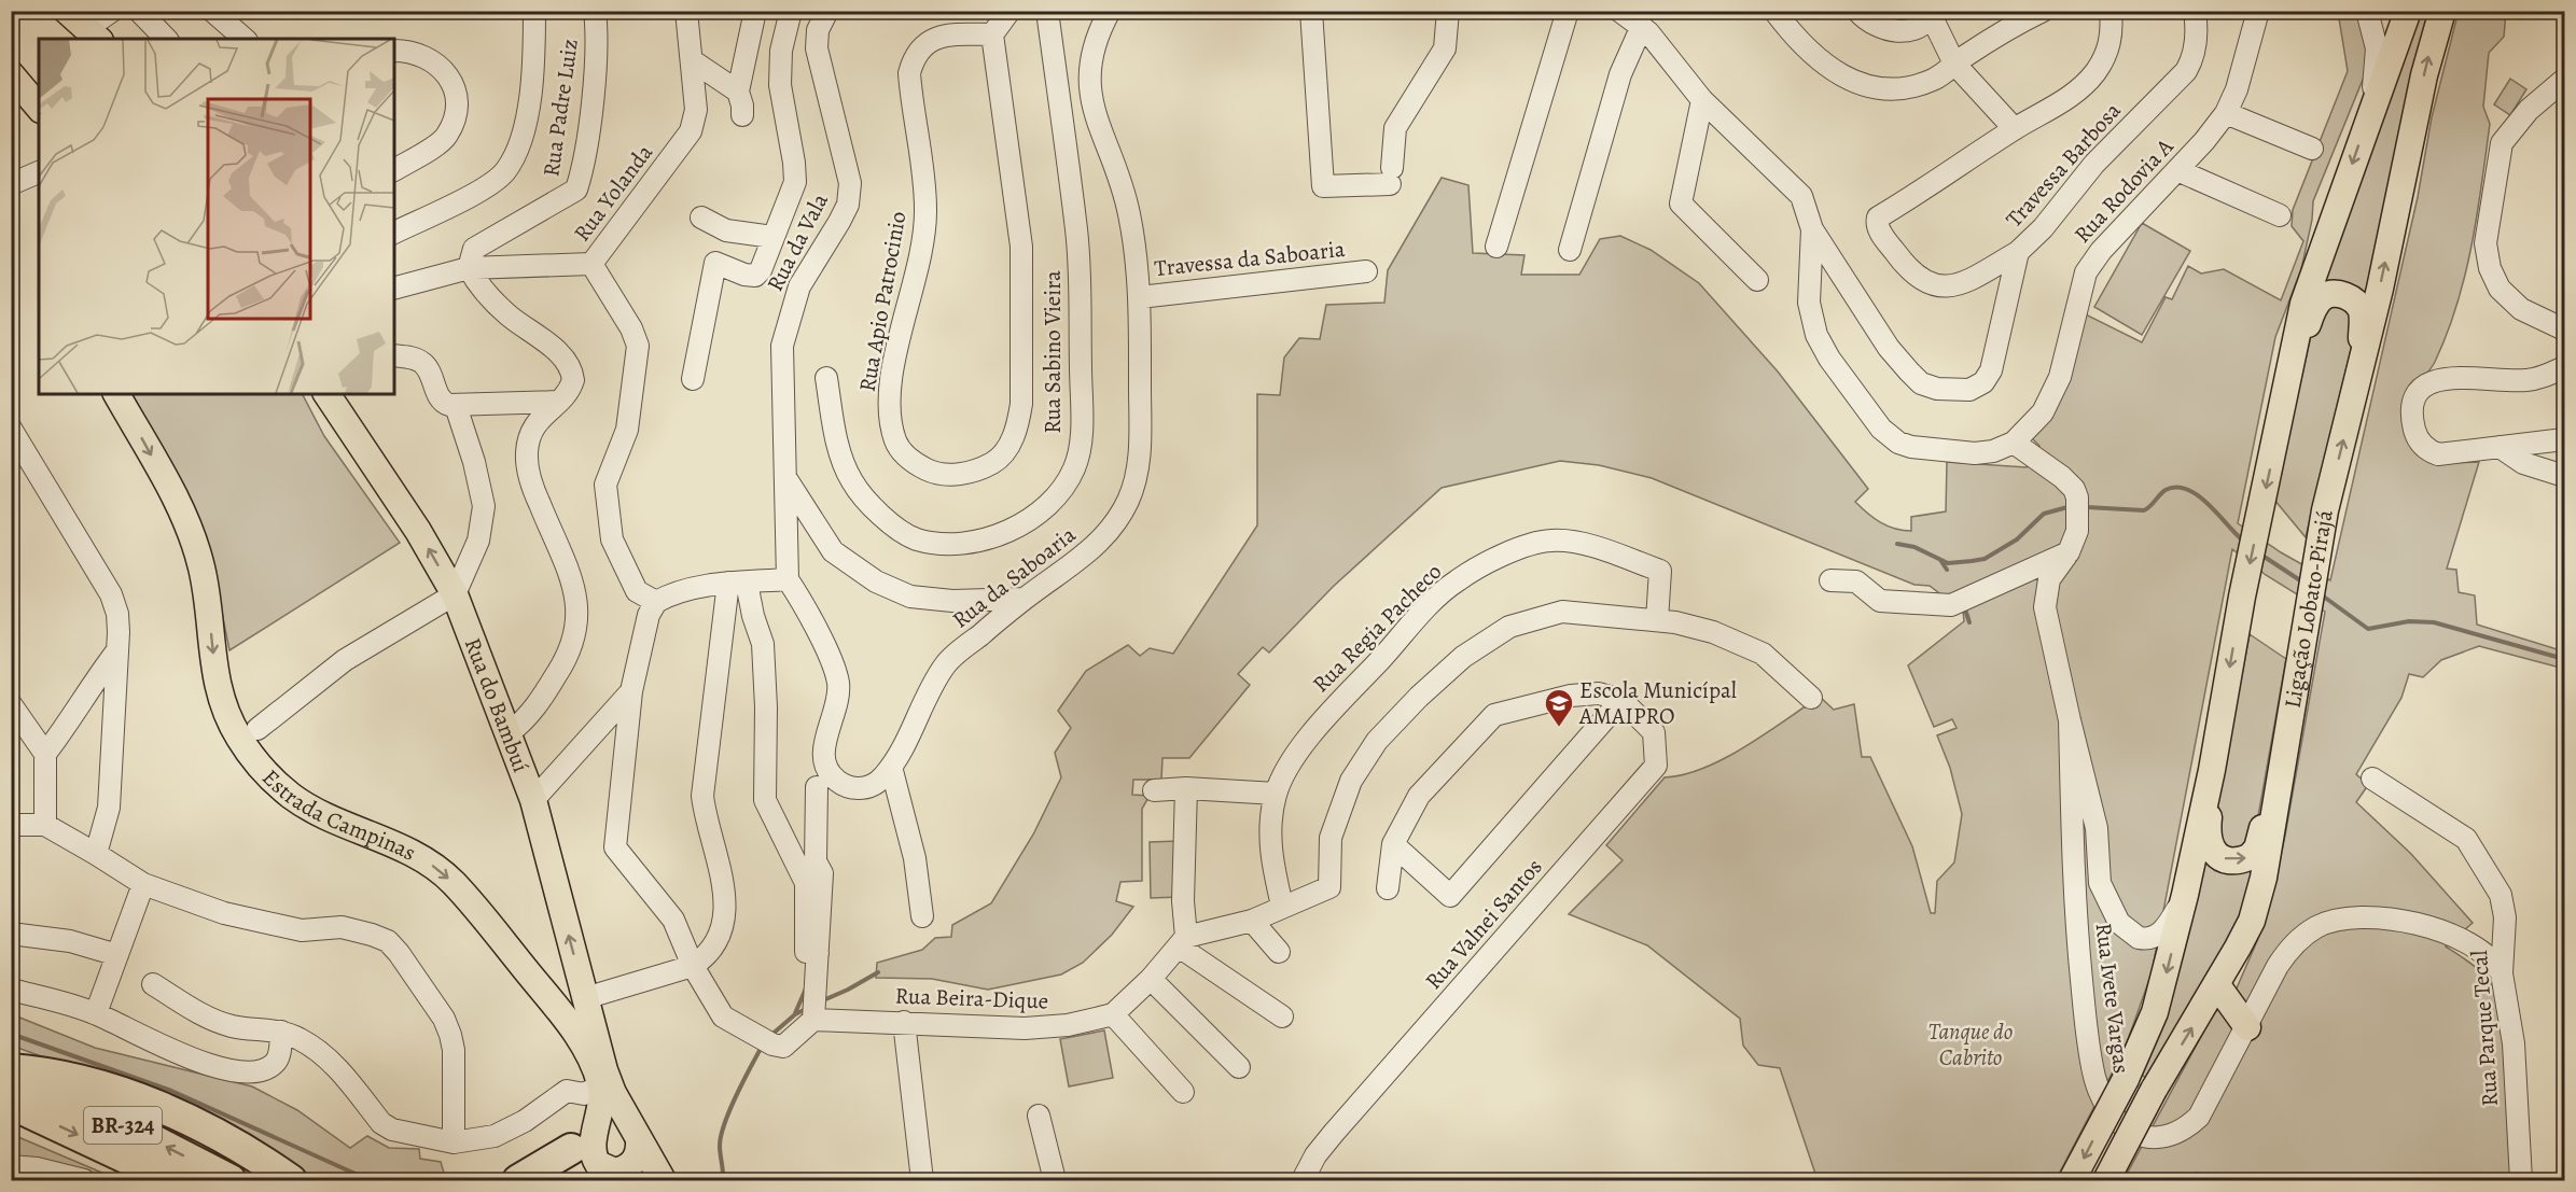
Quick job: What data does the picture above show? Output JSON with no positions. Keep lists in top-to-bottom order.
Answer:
{
  "streets": {
    "highway": ["BR-324"],
    "main road": ["Ligação Lobato-Pirajá", "Rua do Bambuí", "Estrada Campinas"],
    "street": [
      "Rua Padre Luiz",
      "Travessa Barbosa",
      "Rua Rodovia A",
      "Rua Yolanda",
      "Rua da Vala",
      "Travessa da Saboaria",
      "Rua Apio Patrocinio",
      "Rua Sabino Vieira",
      "Rua da Saboaria",
      "Rua Regia Pacheco",
      "Rua Valnei Santos",
      "Rua Beira-Dique",
      "Rua Ivete Vargas",
      "Rua Parque Tecal"
    ]
  },
  "crossings": [
    ["Travessa Barbosa", "Rua Rodovia A"],
    ["Rua da Vala", "Rua da Saboaria"],
    ["Travessa da Saboaria", "Rua da Saboaria"],
    ["Rua Ivete Vargas", "Rua Parque Tecal"]
  ],
  "one_way": ["Rua do Bambuí", "Estrada Campinas"],
  "parks": ["Tanque do Cabrito"],
  "places": {
    "school or university": ["Escola Municípal AMAIPRO"]
  }
}
